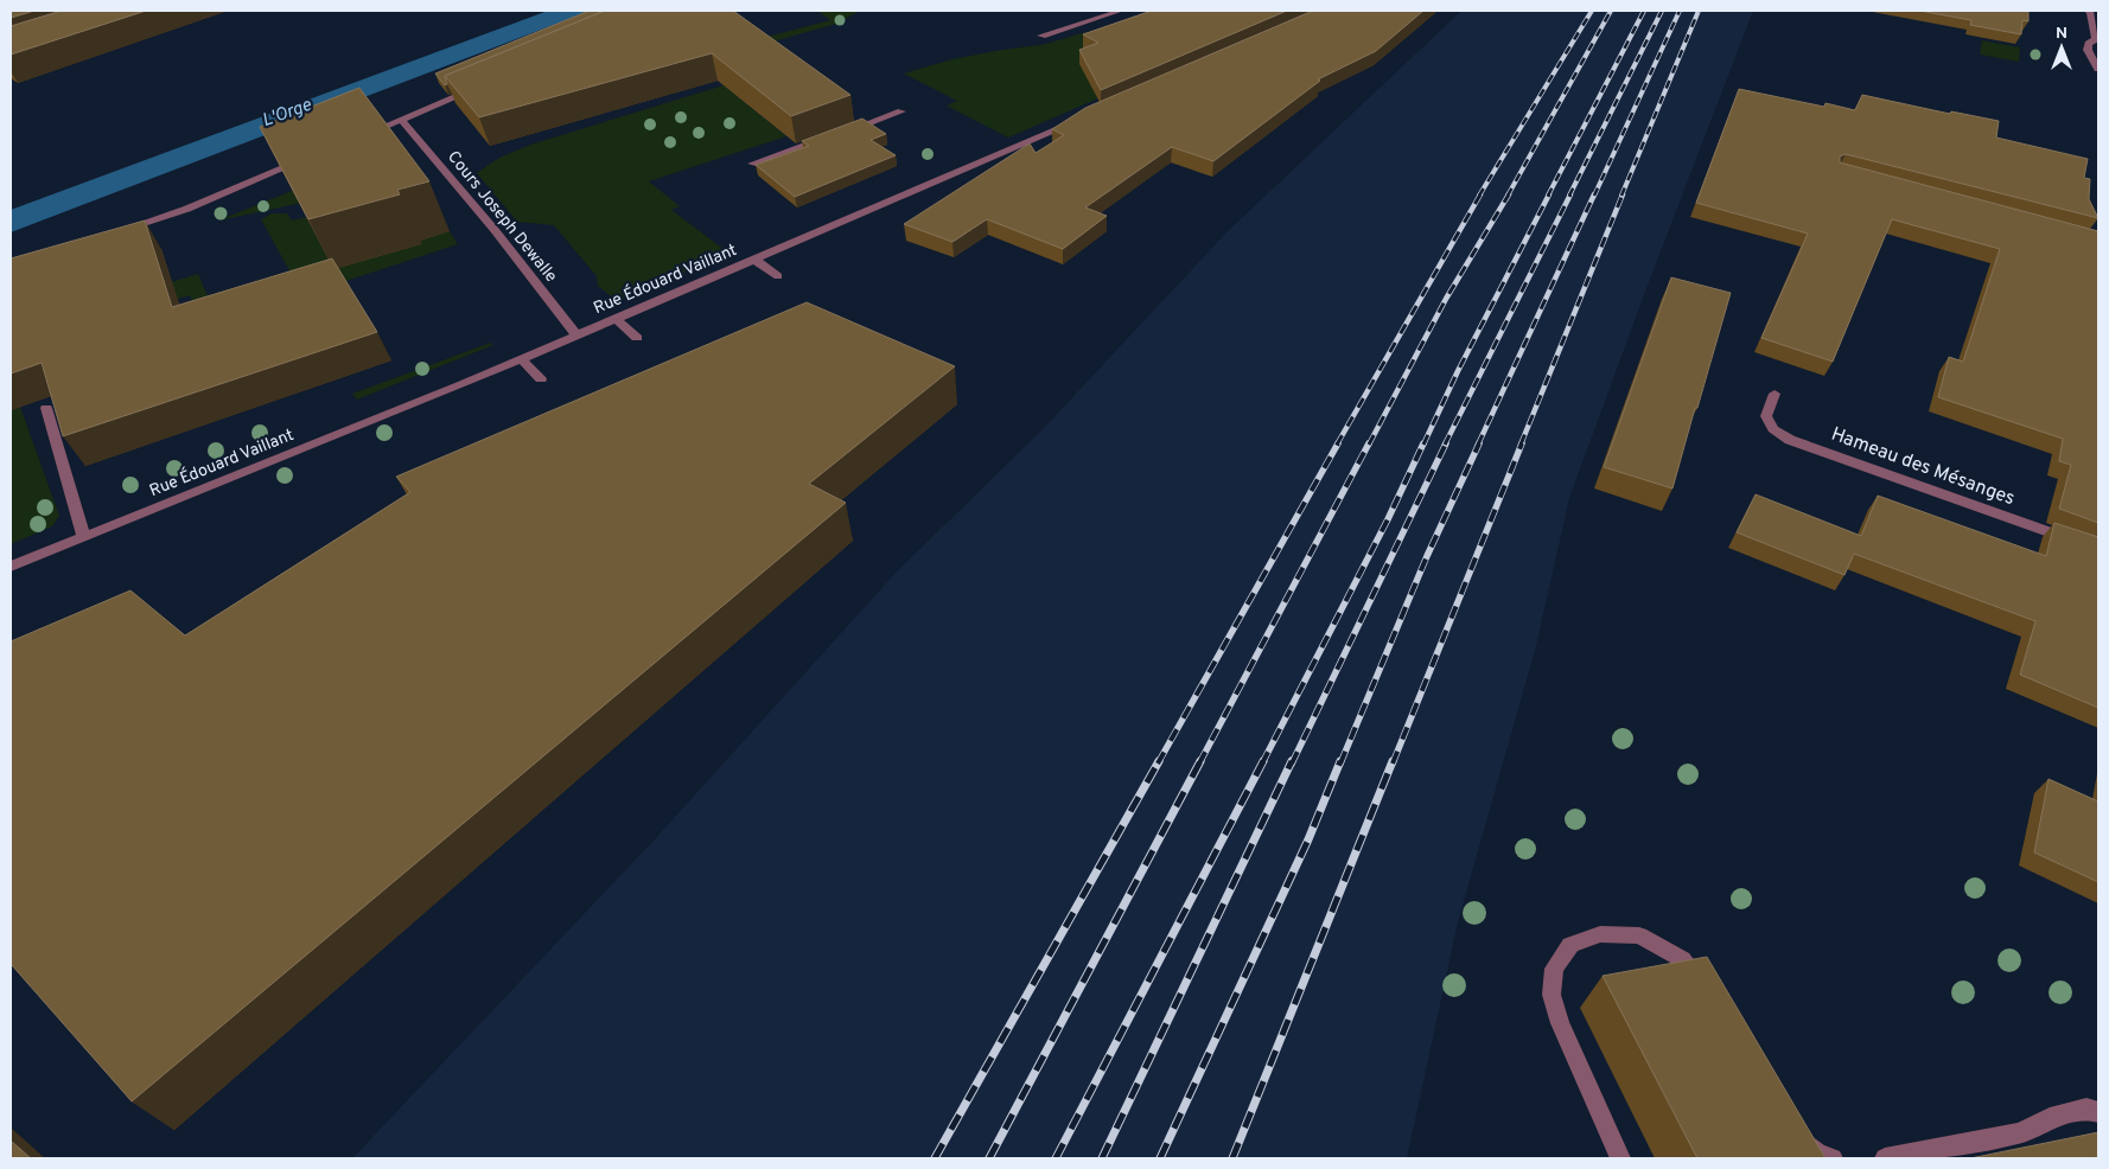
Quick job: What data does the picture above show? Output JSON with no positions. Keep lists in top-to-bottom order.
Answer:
{
  "streets": {
    "street": ["Cours Joseph Dewalle", "Rue Édouard Vaillant", "Hameau des Mésanges"]
  },
  "crossings": [
    ["Cours Joseph Dewalle", "Rue Édouard Vaillant"]
  ],
  "water": ["L'Orge"],
  "north": "top"
}
